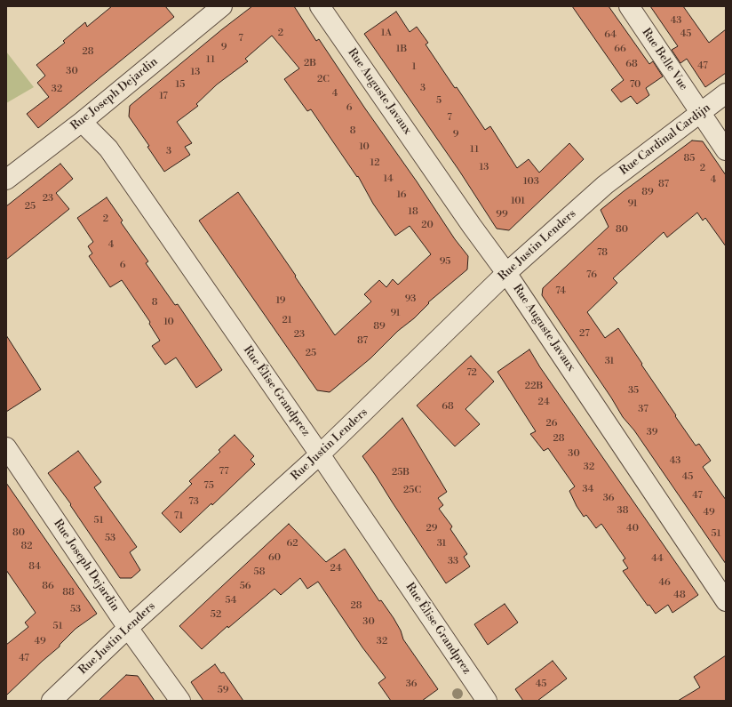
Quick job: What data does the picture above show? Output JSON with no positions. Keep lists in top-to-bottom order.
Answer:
{
  "streets": {
    "street": [
      "Rue Belle Vue",
      "Rue Auguste Javaux",
      "Rue Joseph Dejardin",
      "Rue Cardinal Cardijn",
      "Rue Justin Lenders",
      "Rue Élise Grandprez"
    ]
  },
  "crossings": [
    ["Rue Belle Vue", "Rue Cardinal Cardijn"],
    ["Rue Auguste Javaux", "Rue Justin Lenders"],
    ["Rue Joseph Dejardin", "Rue Justin Lenders"],
    ["Rue Joseph Dejardin", "Rue Élise Grandprez"],
    ["Rue Cardinal Cardijn", "Rue Justin Lenders"],
    ["Rue Justin Lenders", "Rue Élise Grandprez"]
  ],
  "house_numbers": [
    "43",
    "2",
    "1A",
    "45",
    "64",
    "7",
    "9",
    "1B",
    "66",
    "28",
    "11",
    "2B",
    "68",
    "47",
    "1",
    "30",
    "13",
    "2C",
    "15",
    "70",
    "3",
    "32",
    "4",
    "17",
    "5",
    "6",
    "7",
    "8",
    "9",
    "10",
    "11",
    "3",
    "85",
    "12",
    "13",
    "2",
    "14",
    "4",
    "103",
    "87",
    "89",
    "16",
    "23",
    "101",
    "91",
    "25",
    "18",
    "99",
    "2",
    "20",
    "80",
    "4",
    "78",
    "95",
    "6",
    "76",
    "74",
    "93",
    "19",
    "8",
    "91",
    "21",
    "10",
    "89",
    "27",
    "23",
    "87",
    "25",
    "31",
    "72",
    "22B",
    "35",
    "24",
    "68",
    "37",
    "26",
    "39",
    "28",
    "30",
    "43",
    "32",
    "77",
    "25B",
    "45",
    "75",
    "34",
    "25C",
    "47",
    "36",
    "73",
    "38",
    "49",
    "71",
    "51",
    "29",
    "40",
    "80",
    "51",
    "53",
    "62",
    "31",
    "82",
    "60",
    "44",
    "33",
    "84",
    "24",
    "58",
    "46",
    "86",
    "56",
    "88",
    "48",
    "54",
    "28",
    "53",
    "52",
    "30",
    "51",
    "49",
    "32",
    "47",
    "36",
    "45",
    "59"
  ]
}
